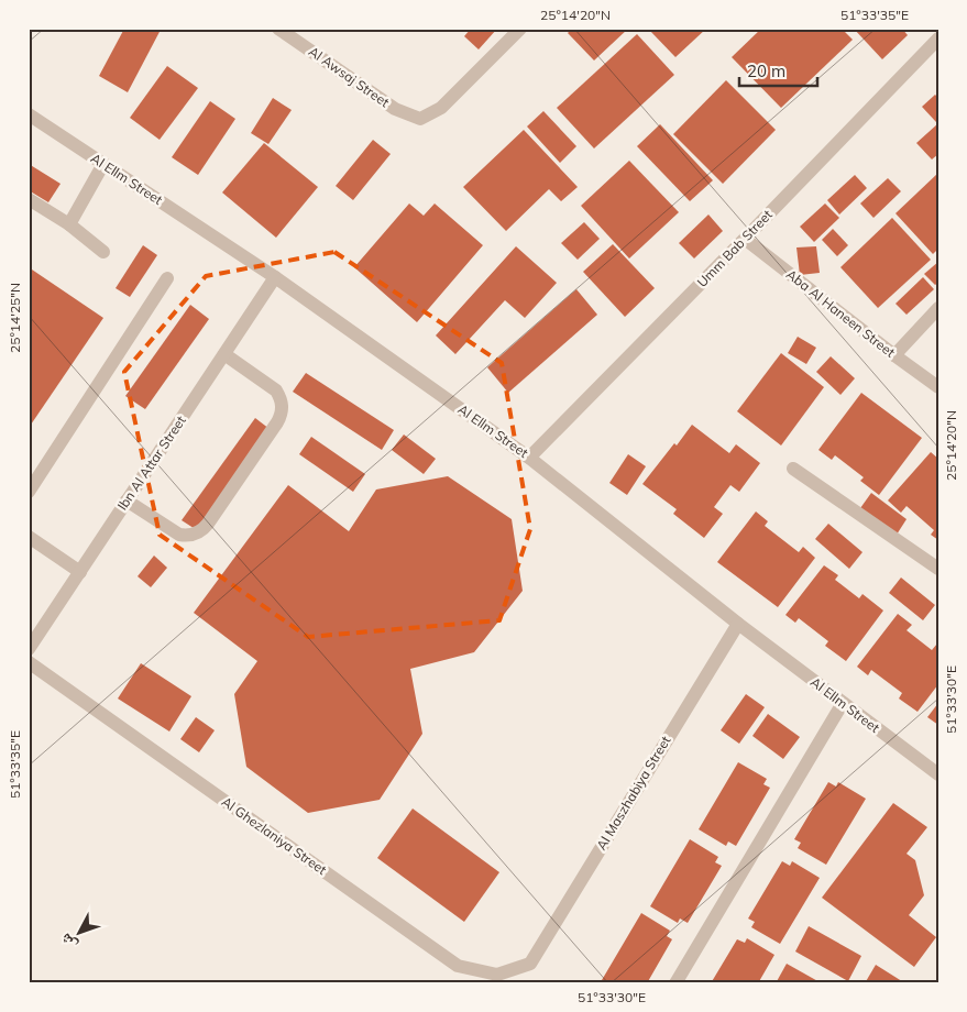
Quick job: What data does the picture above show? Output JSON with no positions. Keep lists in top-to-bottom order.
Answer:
{
  "streets": {
    "street": [
      "Al Awsaj Street",
      "Al Ellm Street",
      "Umm Bab Street",
      "Aba Al Haneen Street",
      "Ibn Al Attar Street",
      "Al Maszhabiya Street",
      "Al Ghezlaniya Street"
    ]
  },
  "crossings": [
    ["Al Ellm Street", "Umm Bab Street"],
    ["Al Ellm Street", "Ibn Al Attar Street"],
    ["Al Ellm Street", "Al Maszhabiya Street"],
    ["Umm Bab Street", "Aba Al Haneen Street"],
    ["Al Maszhabiya Street", "Al Ghezlaniya Street"]
  ],
  "scale_bar": "20 m",
  "north": "bottom left",
  "coordinates": [
    "25°14'20\"N",
    "51°33'35\"E",
    "25°14'25\"N",
    "51°33'30\"E"
  ]
}
